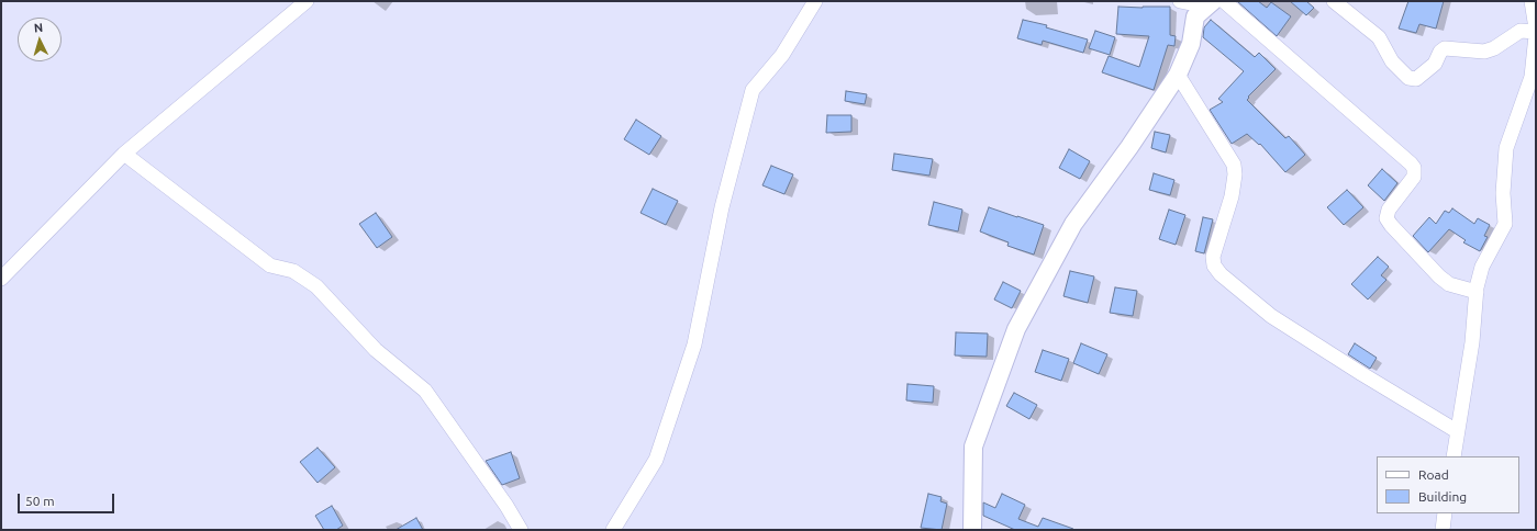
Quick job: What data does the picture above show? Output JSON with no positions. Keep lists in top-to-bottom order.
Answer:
{
  "legend": ["Road", "Building"],
  "scale_bar": "50 m",
  "north": "top"
}
